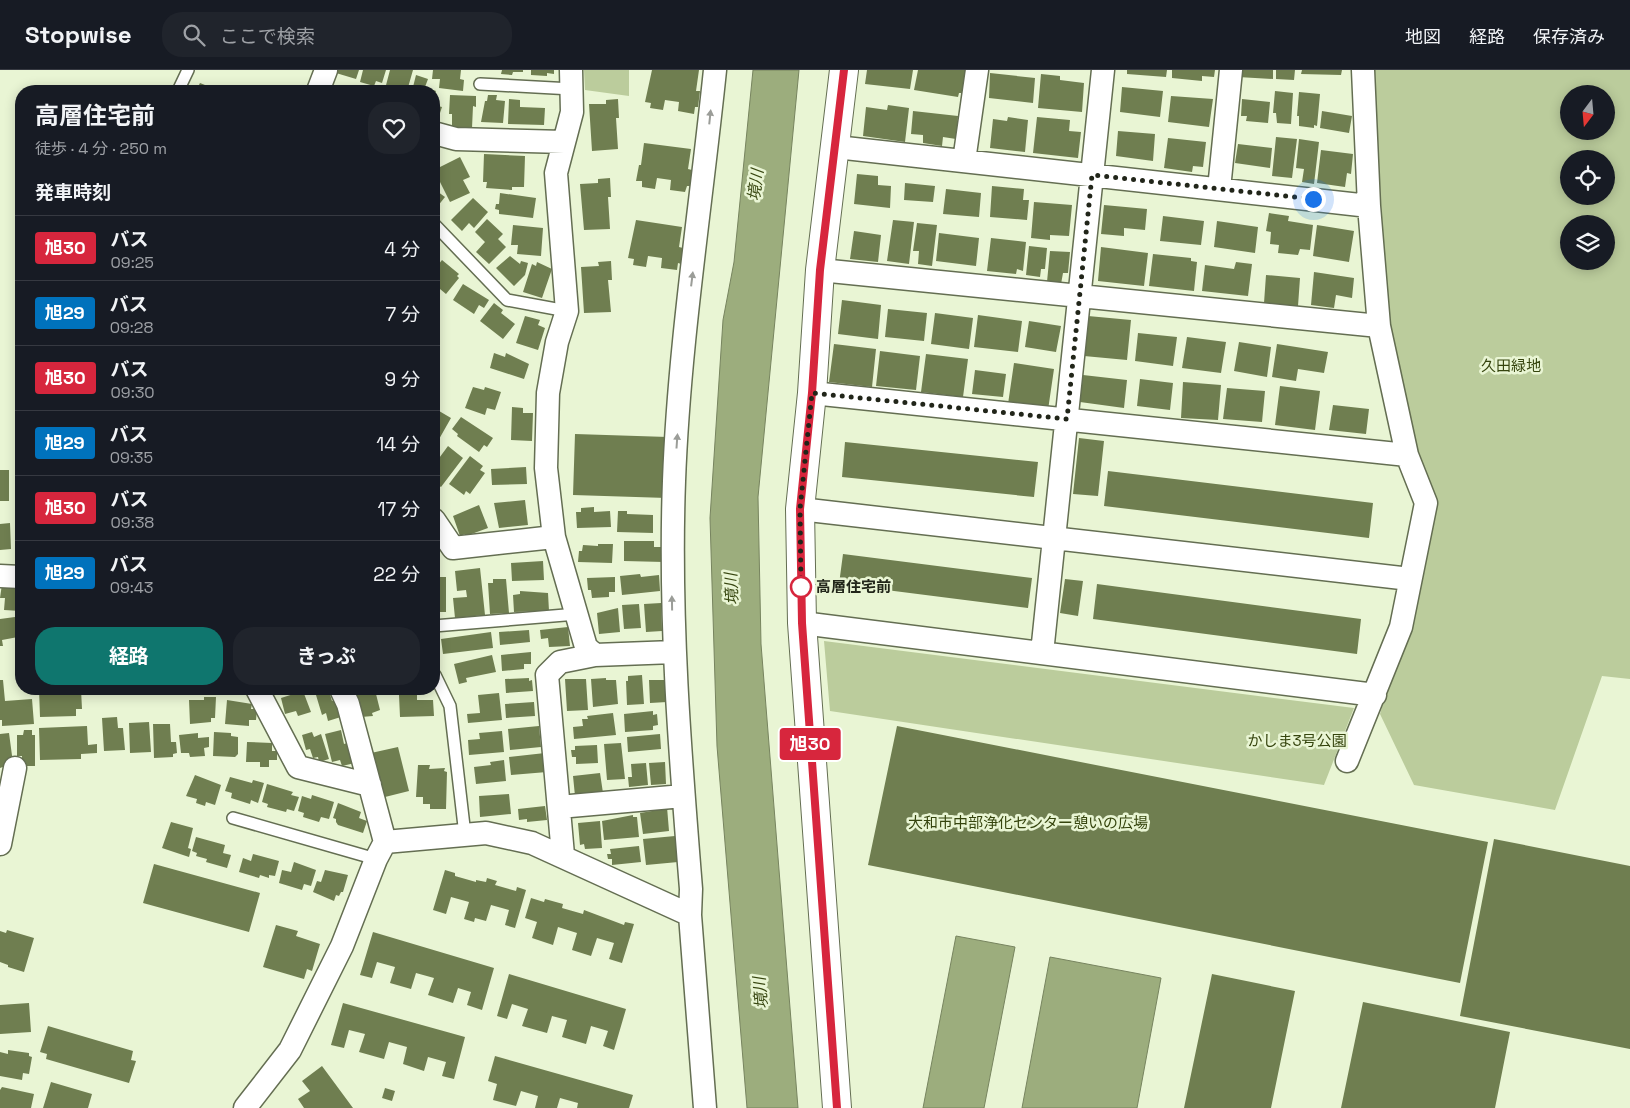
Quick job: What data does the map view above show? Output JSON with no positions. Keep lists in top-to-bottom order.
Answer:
{
  "water": ["境川"],
  "parks": ["久田緑地", "かしま3号公園", "大和市中部浄化センター憩いの広場"],
  "places": ["高層住宅前"],
  "lines": ["bus line 旭30"],
  "north": "bottom",
  "page": {
    "header": "Stopwise",
    "search": "ここで検索",
    "nav": ["地図", "経路", "保存済み"],
    "on_map": "旭30",
    "heading": [
      ["高層住宅前", "徒歩 · 4 分 · 250 m"],
      "発車時刻"
    ],
    "list": [
      {
        "mark": "旭30",
        "name": "バス",
        "note": "09:25",
        "value": "4 分"
      },
      {
        "mark": "旭29",
        "name": "バス",
        "note": "09:28",
        "value": "7 分"
      },
      {
        "mark": "旭30",
        "name": "バス",
        "note": "09:30",
        "value": "9 分"
      },
      {
        "mark": "旭29",
        "name": "バス",
        "note": "09:35",
        "value": "14 分"
      },
      {
        "mark": "旭30",
        "name": "バス",
        "note": "09:38",
        "value": "17 分"
      },
      {
        "mark": "旭29",
        "name": "バス",
        "note": "09:43",
        "value": "22 分"
      }
    ],
    "buttons": ["経路", "きっぷ"]
  }
}
